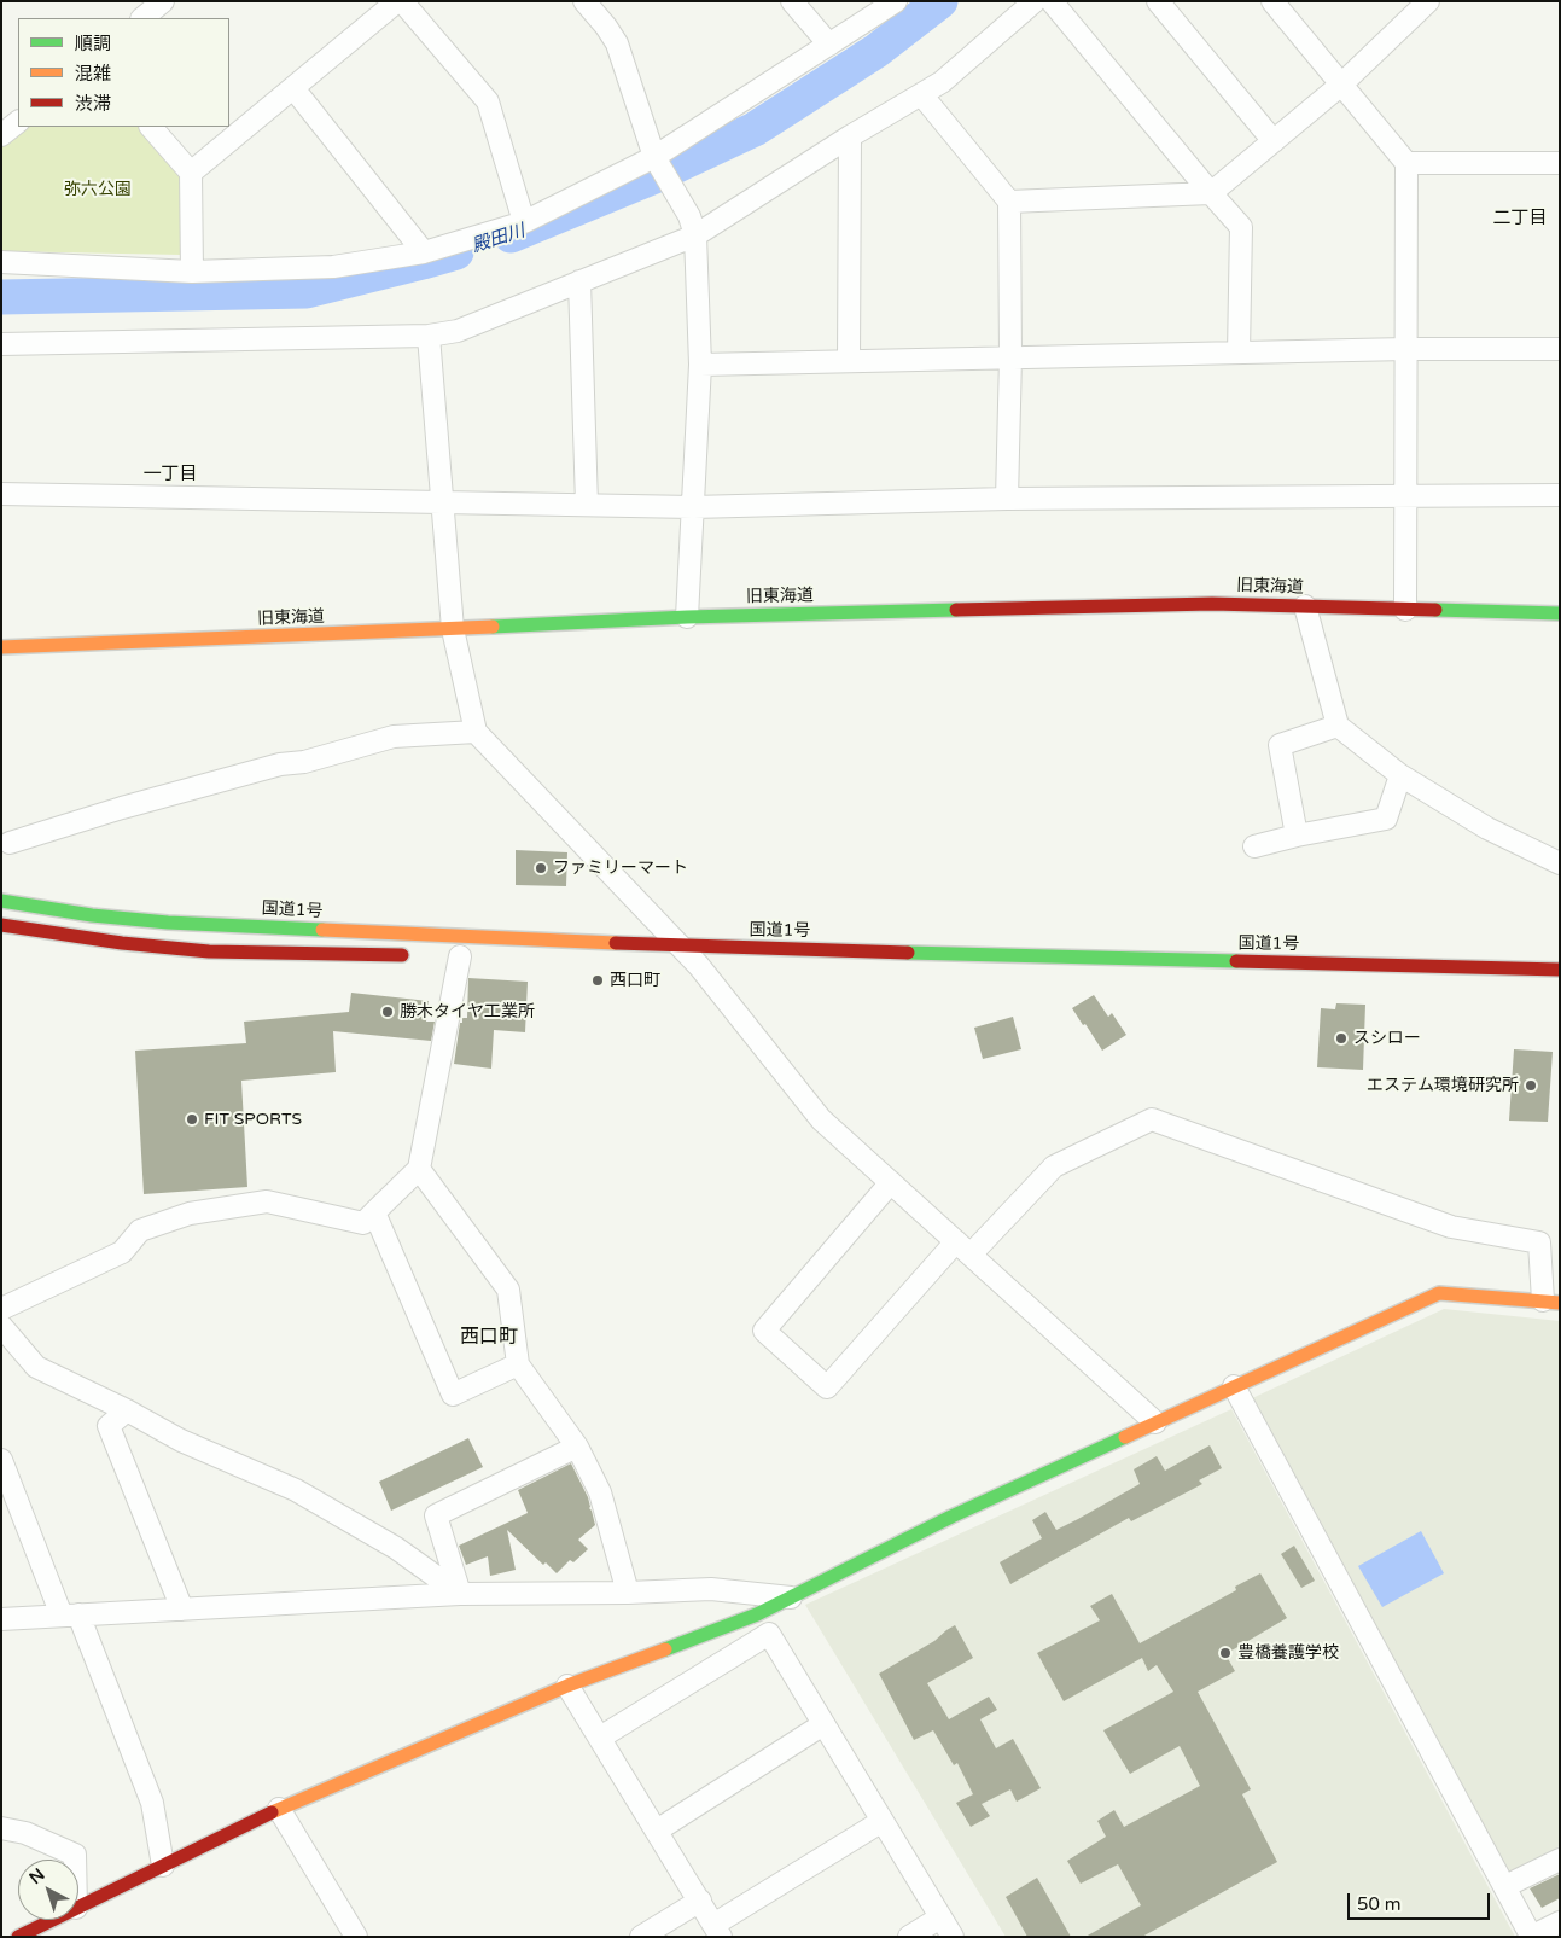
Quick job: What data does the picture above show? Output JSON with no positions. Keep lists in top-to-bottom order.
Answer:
{
  "streets": {
    "main road": ["旧東海道", "国道1号"]
  },
  "districts": ["二丁目", "一丁目", "西口町"],
  "water": ["殿田川"],
  "parks": ["弥六公園"],
  "places": [
    "ファミリーマート",
    "西口町",
    "勝木タイヤ工業所",
    "スシロー",
    "エステム環境研究所",
    "FIT SPORTS",
    "豊橋養護学校"
  ],
  "legend": ["順調", "混雑", "渋滞"],
  "scale_bar": "50 m",
  "north": "top left"
}
